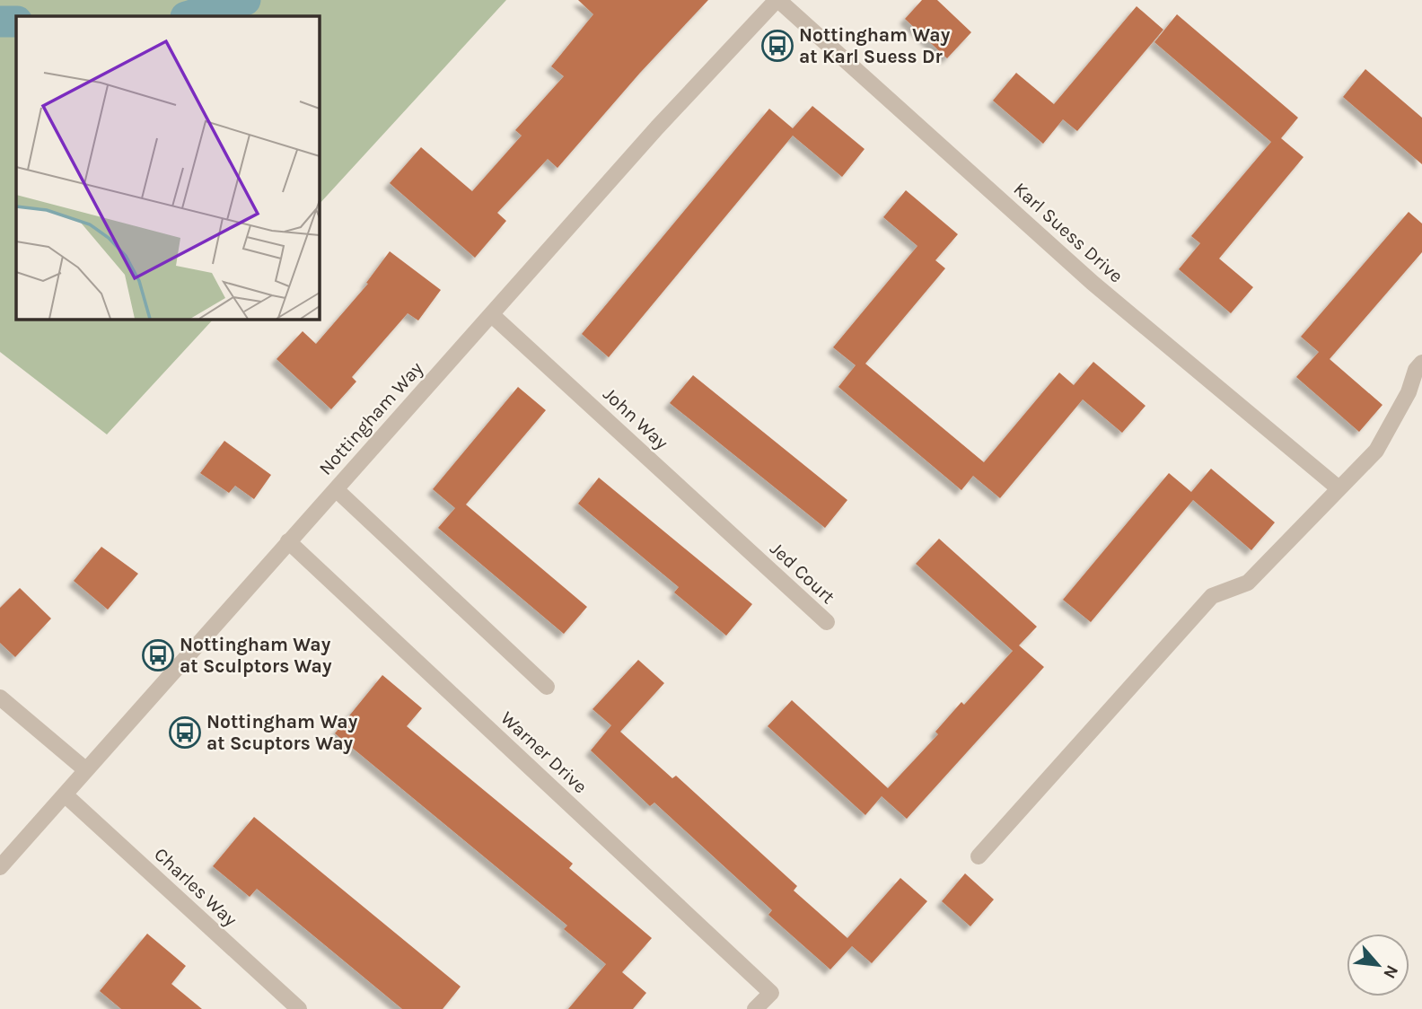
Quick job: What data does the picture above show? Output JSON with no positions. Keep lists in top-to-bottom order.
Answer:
{
  "streets": {
    "street": [
      "Karl Suess Drive",
      "Nottingham Way",
      "John Way",
      "Jed Court",
      "Warner Drive",
      "Charles Way"
    ]
  },
  "crossings": [
    ["Karl Suess Drive", "Nottingham Way"],
    ["Nottingham Way", "John Way"],
    ["Nottingham Way", "Warner Drive"],
    ["Nottingham Way", "Charles Way"],
    ["John Way", "Jed Court"]
  ],
  "places": {
    "bus stop": ["Nottingham Way at Karl Suess Dr", "Nottingham Way at Sculptors Way", "Nottingham Way at Scuptors Way"]
  },
  "north": "bottom right"
}
